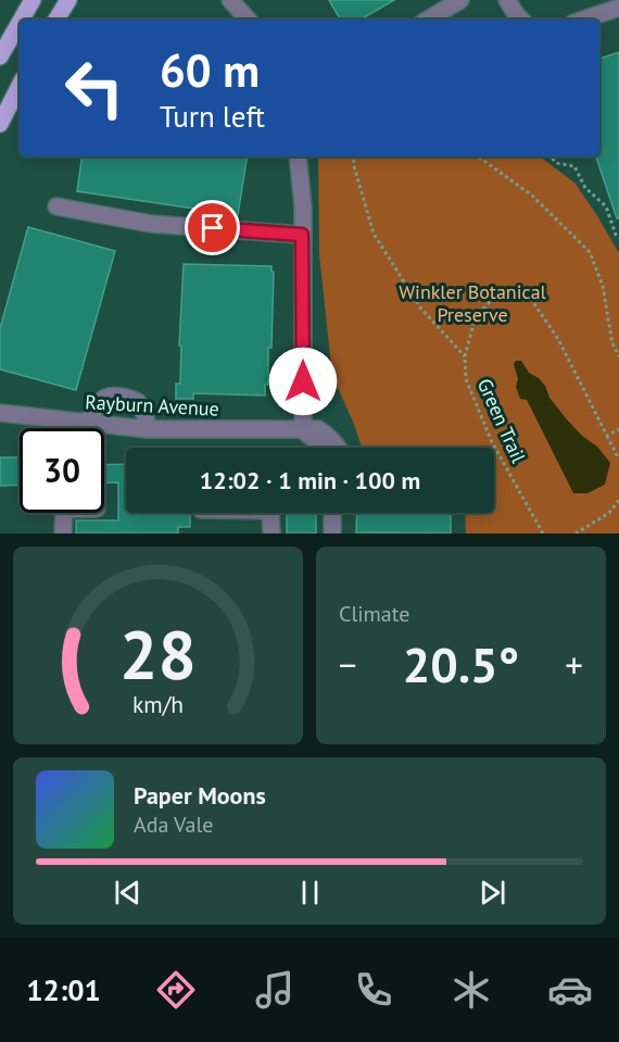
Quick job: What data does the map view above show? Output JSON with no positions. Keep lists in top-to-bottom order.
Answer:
{
  "streets": {
    "street": ["Rayburn Avenue"],
    "path": ["Green Trail"]
  },
  "parks": ["Winkler Botanical Preserve"],
  "page": {
    "turn": ["60 m", "Turn left"],
    "limit": "30",
    "trip": "12:02 · 1 min · 100 m",
    "tile": "Climate",
    "heat": ["−", "20.5°", "+"],
    "song": ["Paper Moons", "Ada Vale"],
    "tabs": "12:01",
    "gauge": ["28", "km/h"]
  }
}
